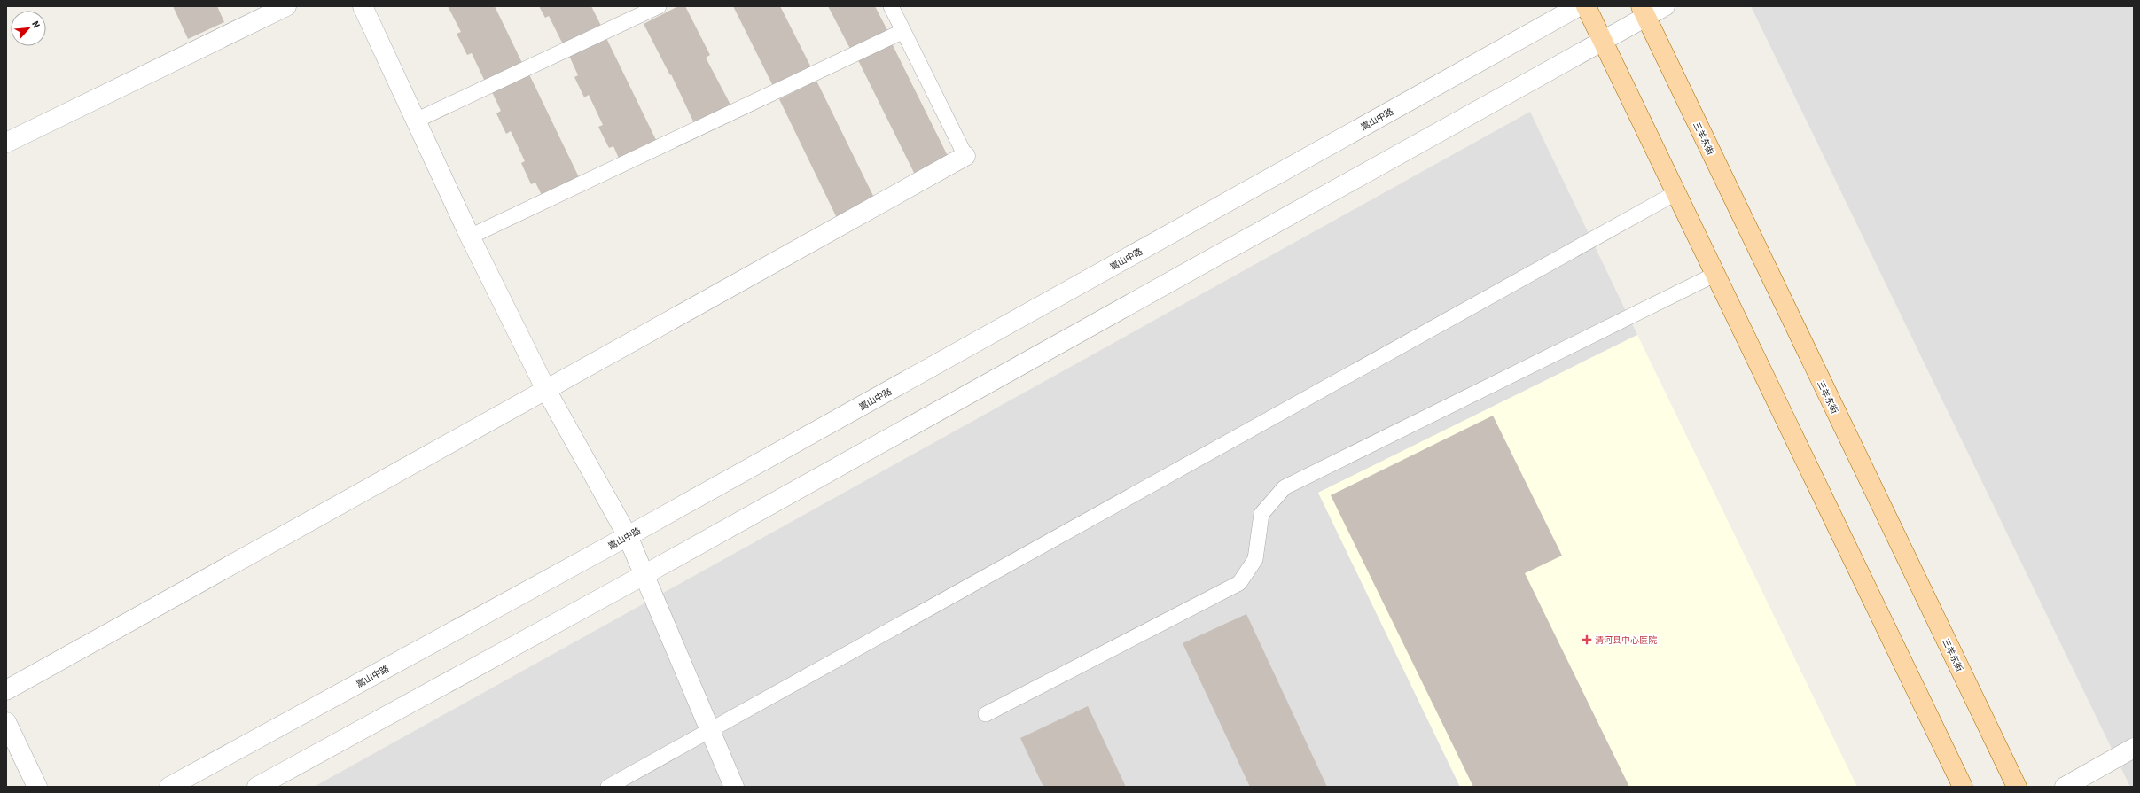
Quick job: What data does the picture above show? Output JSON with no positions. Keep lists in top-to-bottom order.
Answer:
{
  "streets": {
    "main road": ["三羊东街"],
    "street": ["嵩山中路"]
  },
  "places": {
    "health": ["清河县中心医院"]
  },
  "north": "top right"
}
